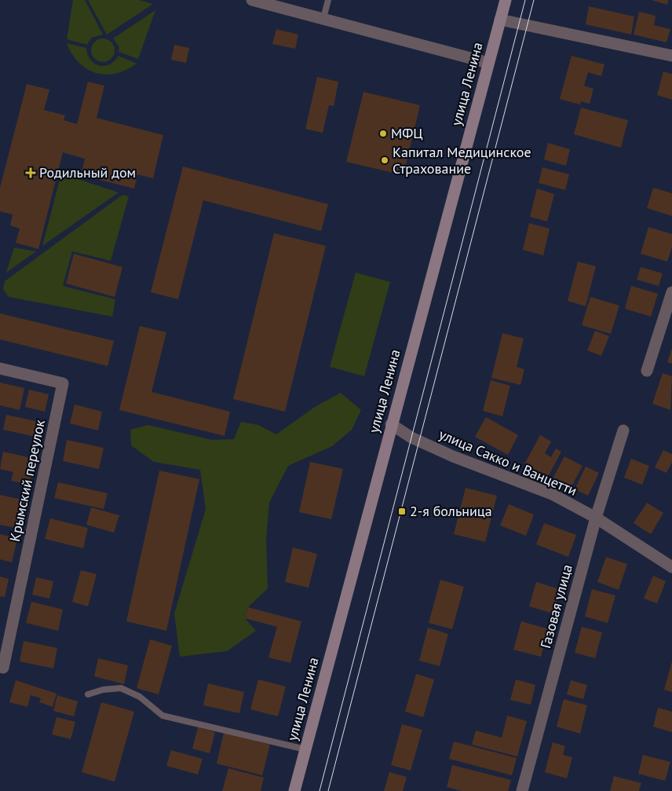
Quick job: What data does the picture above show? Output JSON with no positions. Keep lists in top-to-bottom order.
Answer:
{
  "streets": {
    "main road": ["улица Ленина"],
    "street": ["улица Сакко и Ванцетти", "Крымский переулок", "Газовая улица"]
  },
  "crossings": [
    ["улица Ленина", "улица Сакко и Ванцетти"],
    ["улица Сакко и Ванцетти", "Газовая улица"]
  ],
  "places": {
    "other": ["МФЦ", "Капитал Медицинское Страхование"],
    "health": ["Родильный дом"],
    "transit": ["2-я больница"]
  }
}
